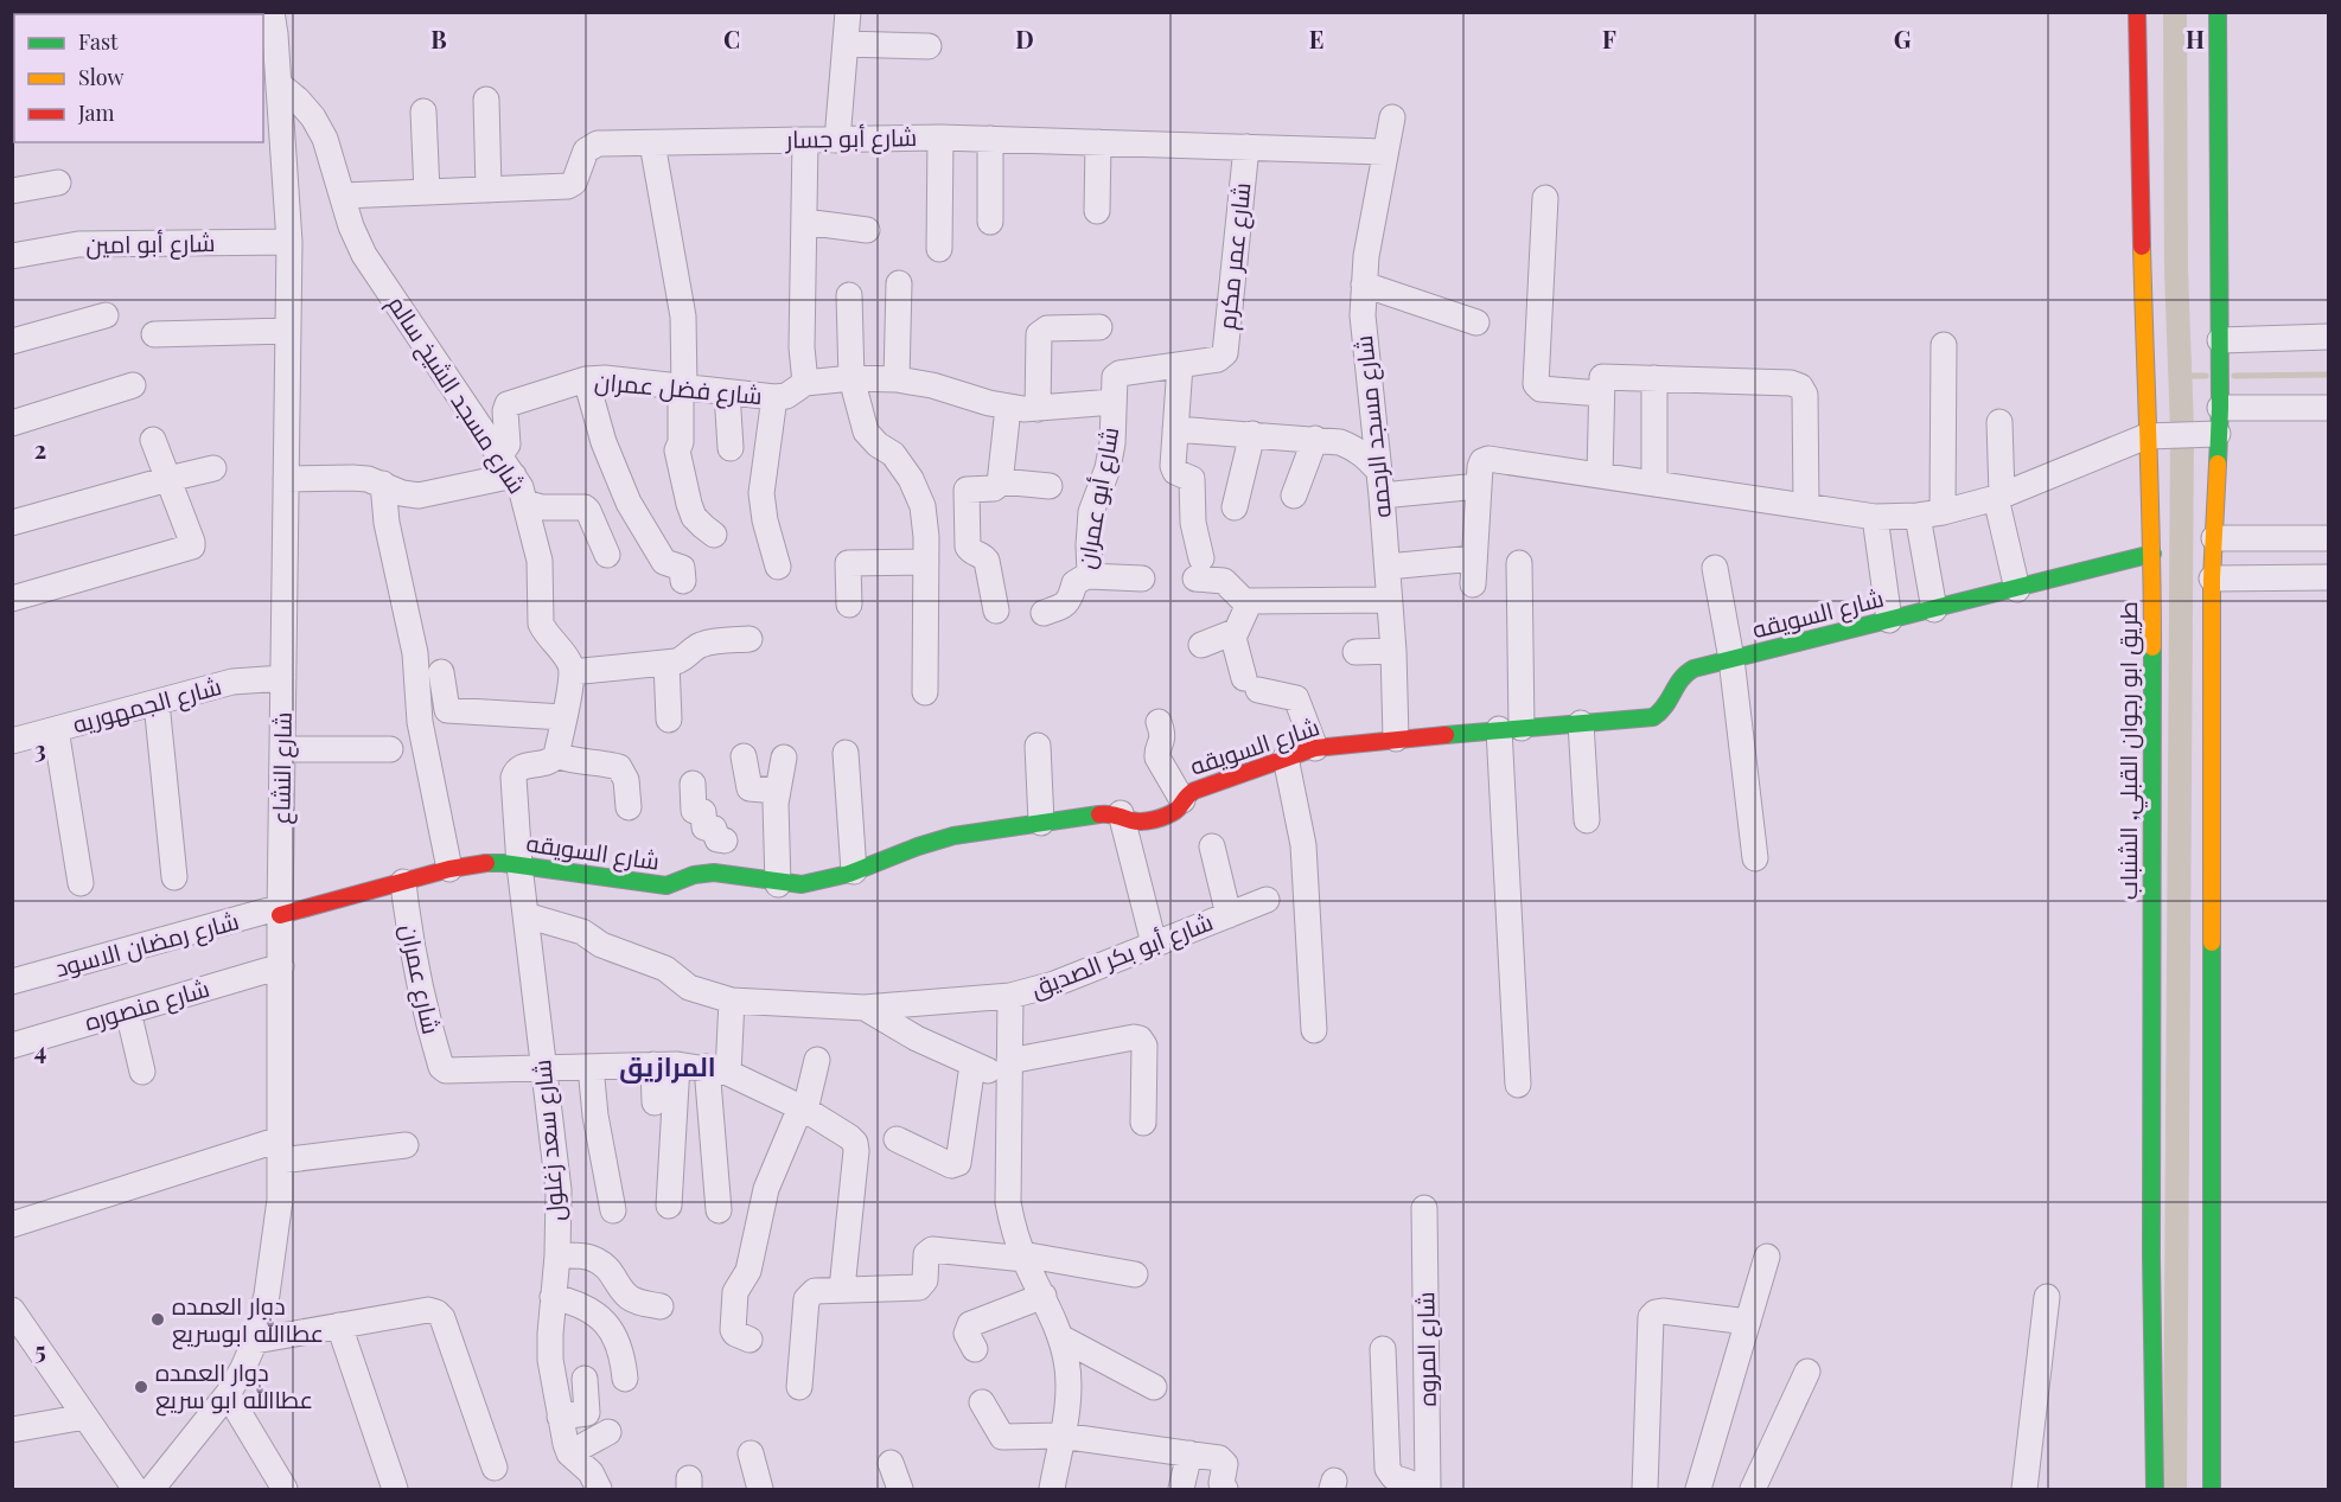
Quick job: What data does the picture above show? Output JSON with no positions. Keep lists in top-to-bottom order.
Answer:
{
  "streets": {
    "street": [
      "شارع أبو جسار",
      "شارع أبو امين",
      "شارع عمر مكرم",
      "شارع فضل عمران",
      "شارع مسجد الشيخ سالم",
      "شارع مسجد الرحمه",
      "شارع أبو عمران",
      "شارع السويقه",
      "شارع الجمهوريه",
      "طريق ابو رجوان القبلي, الشنباب",
      "شارع النشاع",
      "شارع رمضان الاسود",
      "شارع أبو بكر الصديق",
      "شارع عمران",
      "شارع منصوره",
      "شارع سعد زغلول",
      "شارع المروه"
    ]
  },
  "crossings": [
    ["شارع أبو جسار", "شارع عمر مكرم"],
    ["شارع أبو جسار", "شارع مسجد الشيخ سالم"],
    ["شارع أبو جسار", "شارع مسجد الرحمه"],
    ["شارع أبو امين", "شارع النشاع"],
    ["شارع عمر مكرم", "شارع أبو عمران"],
    ["شارع فضل عمران", "شارع مسجد الشيخ سالم"],
    ["شارع فضل عمران", "شارع أبو عمران"],
    ["شارع مسجد الشيخ سالم", "شارع النشاع"],
    ["شارع مسجد الرحمه", "شارع السويقه"],
    ["شارع السويقه", "طريق ابو رجوان القبلي, الشنباب"],
    ["شارع السويقه", "شارع النشاع"],
    ["شارع السويقه", "شارع رمضان الاسود"],
    ["شارع السويقه", "شارع عمران"],
    ["شارع السويقه", "شارع سعد زغلول"],
    ["شارع الجمهوريه", "شارع النشاع"],
    ["شارع النشاع", "شارع رمضان الاسود"],
    ["شارع النشاع", "شارع منصوره"],
    ["شارع أبو بكر الصديق", "شارع سعد زغلول"],
    ["شارع عمران", "شارع سعد زغلول"]
  ],
  "districts": ["المرازيق"],
  "places": ["دوار العمده عطاالله ابوسريع", "دوار العمده عطاالله ابو سريع"],
  "legend": ["Fast", "Slow", "Jam"],
  "grid": {
    "columns": [
      "B",
      "C",
      "D",
      "E",
      "F",
      "G",
      "H"
    ],
    "rows": [
      "2",
      "3",
      "4",
      "5"
    ]
  }
}
